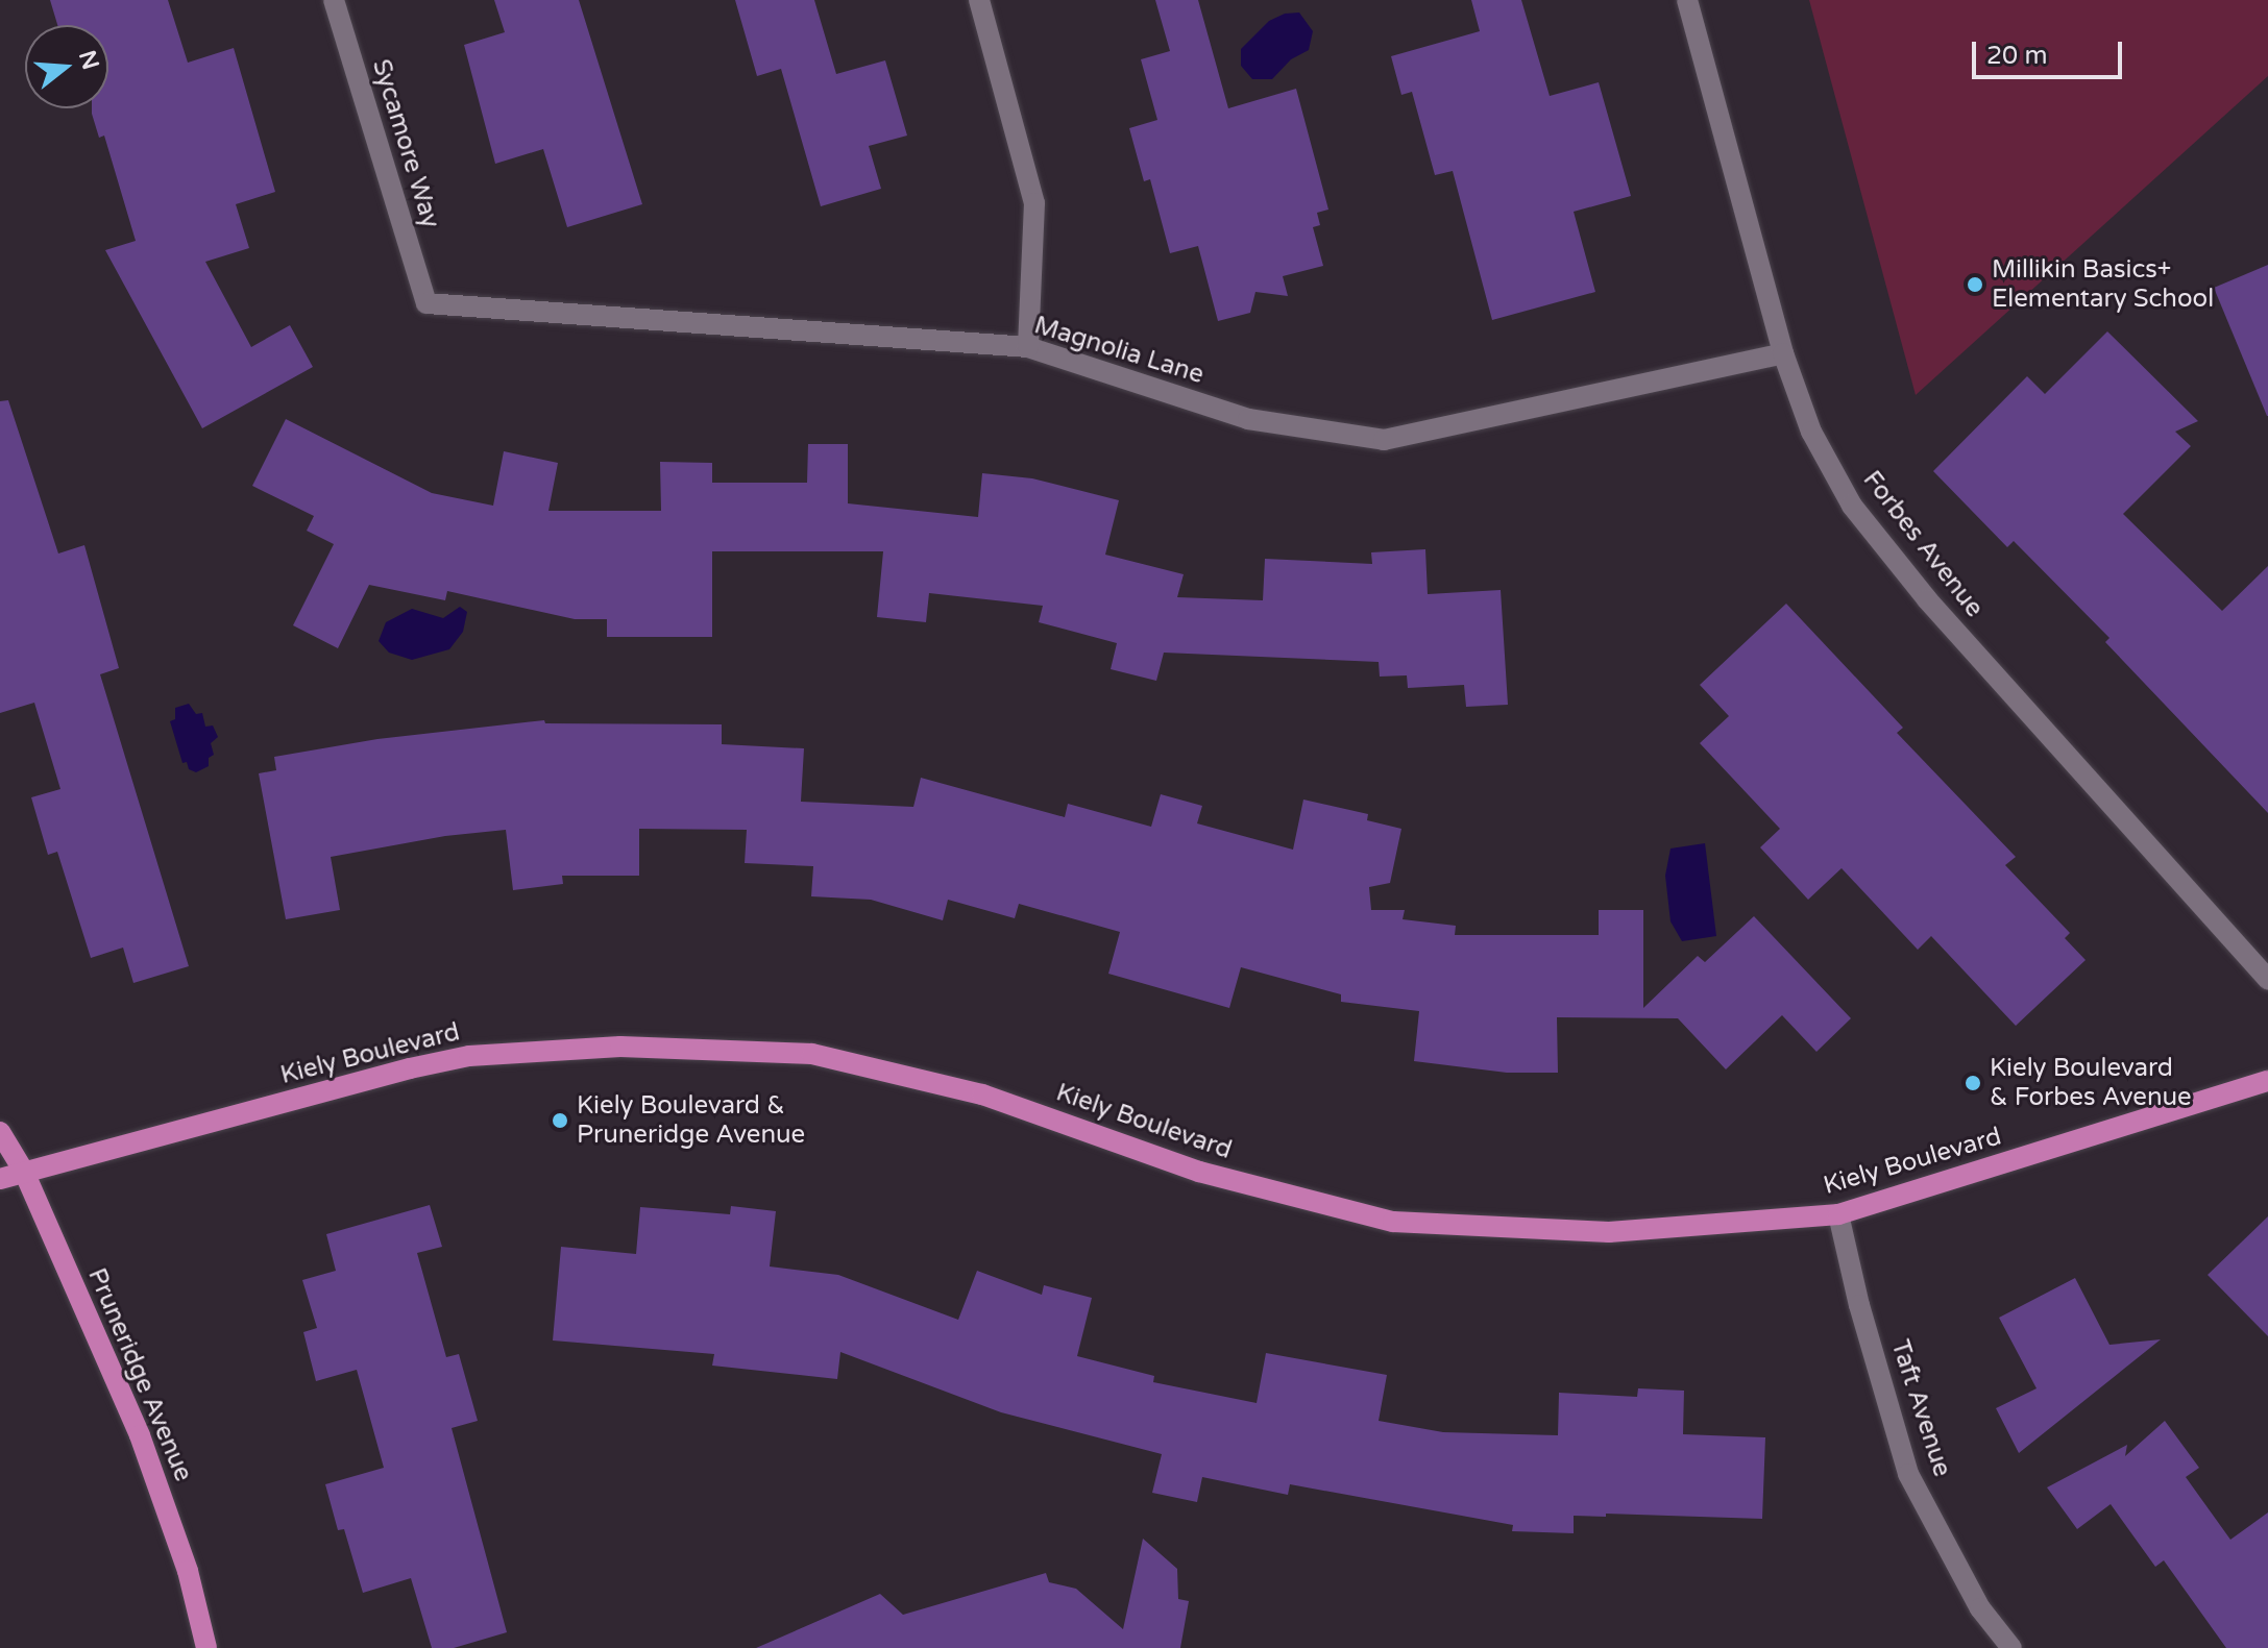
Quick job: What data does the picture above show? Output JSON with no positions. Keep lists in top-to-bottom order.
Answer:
{
  "streets": {
    "main road": ["Kiely Boulevard", "Pruneridge Avenue"],
    "street": [
      "Sycamore Way",
      "Magnolia Lane",
      "Forbes Avenue",
      "Taft Avenue"
    ]
  },
  "crossings": [
    ["Sycamore Way", "Magnolia Lane"],
    ["Magnolia Lane", "Forbes Avenue"],
    ["Kiely Boulevard", "Pruneridge Avenue"],
    ["Kiely Boulevard", "Taft Avenue"]
  ],
  "places": ["Millikin Basics+ Elementary School", "Kiely Boulevard & Forbes Avenue", "Kiely Boulevard & Pruneridge Avenue"],
  "scale_bar": "20 m",
  "north": "right"
}
